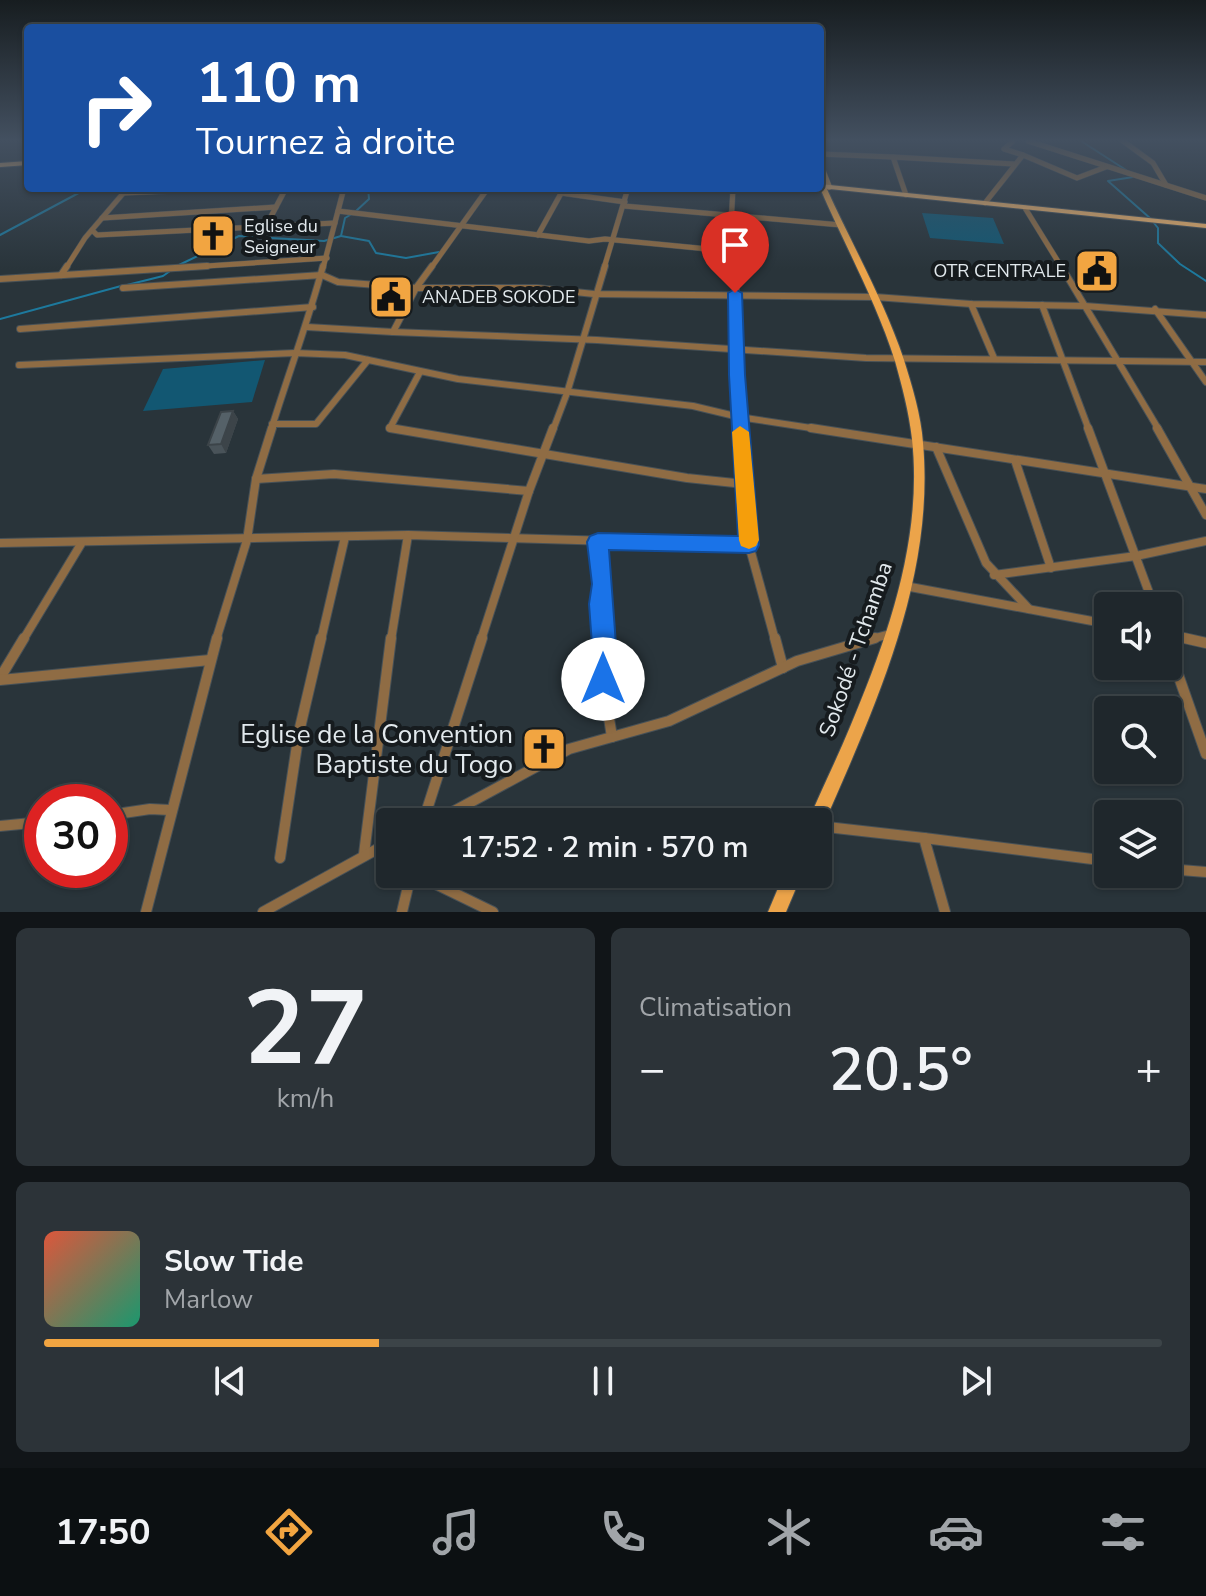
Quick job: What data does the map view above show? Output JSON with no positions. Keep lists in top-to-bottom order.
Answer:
{
  "streets": {
    "main road": ["Sokodé - Tchamba"]
  },
  "places": {
    "church": ["Eglise du Seigneur", "Eglise de la Convention Baptiste du Togo"],
    "public building": ["OTR CENTRALE", "ANADEB SOKODE"]
  },
  "page": {
    "turn": ["110 m", "Tournez à droite"],
    "limit": "30",
    "trip": "17:52 · 2 min · 570 m",
    "tile": [
      ["27", "km/h"],
      "Climatisation"
    ],
    "heat": ["−", "20.5°", "+"],
    "song": ["Slow Tide", "Marlow"],
    "tabs": "17:50"
  }
}
